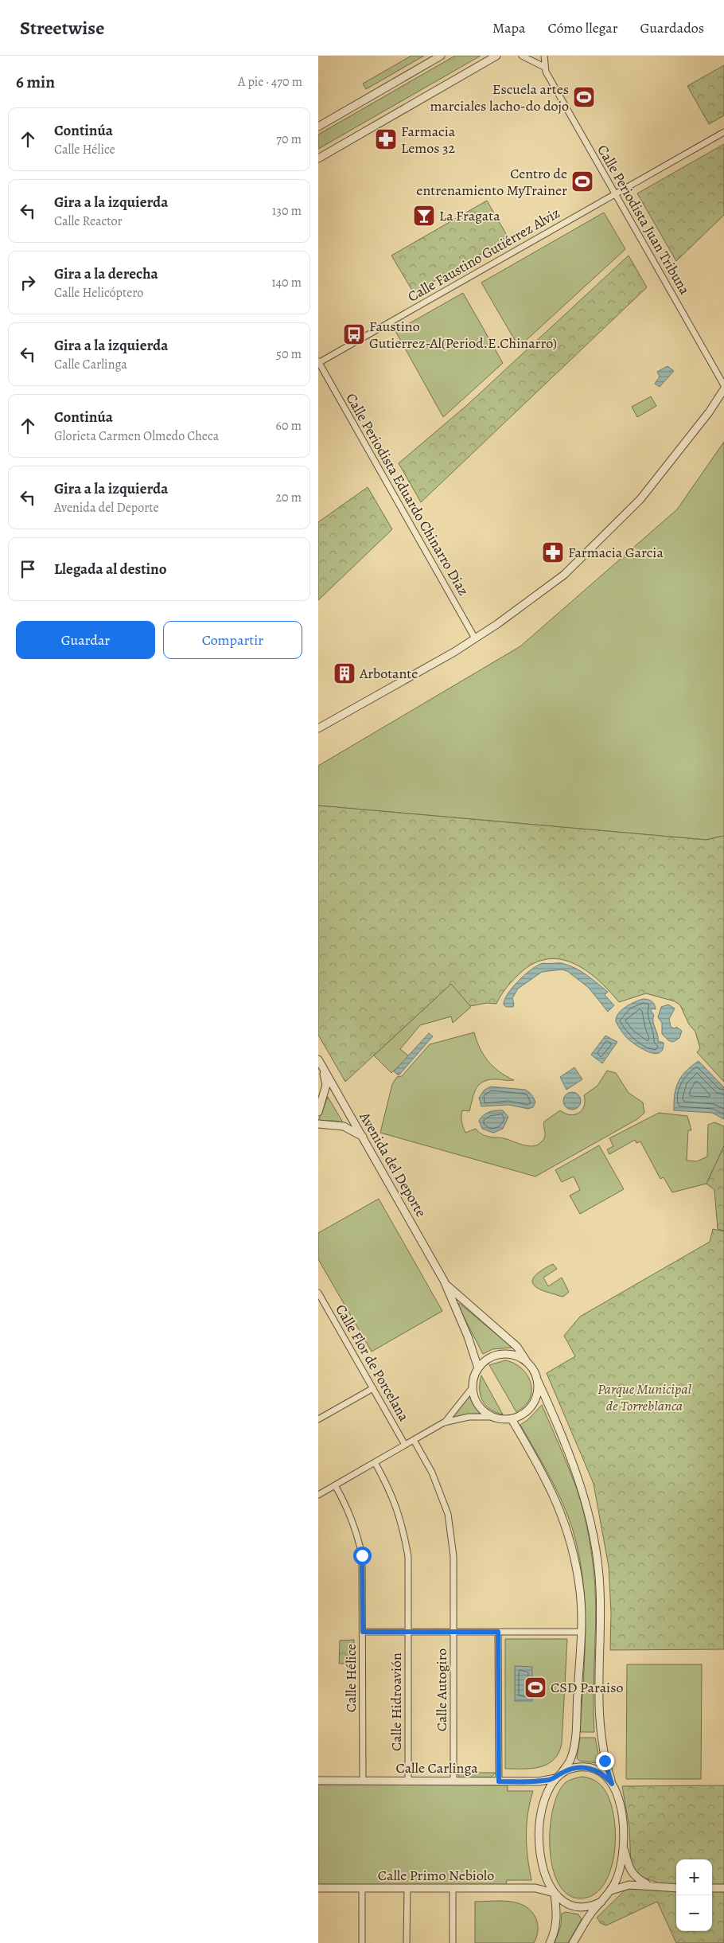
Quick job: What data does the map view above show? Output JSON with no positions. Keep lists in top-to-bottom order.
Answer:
{
  "streets": {
    "street": [
      "Calle Periodista Juan Tribuna",
      "Calle Faustino Gutiérrez Alviz",
      "Calle Periodista Eduardo Chinarro Diaz",
      "Avenida del Deporte",
      "Calle Flor de Porcelana",
      "Calle Hélice",
      "Calle Autogiro",
      "Calle Hidroavión",
      "Calle Carlinga",
      "Calle Primo Nebiolo"
    ]
  },
  "crossings": [
    ["Calle Periodista Juan Tribuna", "Calle Faustino Gutiérrez Alviz"],
    ["Calle Faustino Gutiérrez Alviz", "Calle Periodista Eduardo Chinarro Diaz"],
    ["Calle Hélice", "Calle Carlinga"],
    ["Calle Autogiro", "Calle Carlinga"],
    ["Calle Hidroavión", "Calle Carlinga"],
    ["Calle Carlinga", "Calle Primo Nebiolo"]
  ],
  "parks": ["Parque Municipal de Torreblanca"],
  "places": {
    "sports": ["Escuela artes marciales lacho-do dojo", "Centro de entrenamiento MyTrainer", "CSD Paraiso"],
    "pharmacy": ["Farmacia Lemos 32", "Farmacia Garcia"],
    "bar": ["La Fragata"],
    "bus stop": ["Faustino Gutierrez-Al(Period.E.Chinarro)"],
    "building": ["Arbotante"]
  },
  "page": {
    "header": "Streetwise",
    "nav": ["Mapa", "Cómo llegar", "Guardados"],
    "heading": ["6 min", "A pie · 470 m"],
    "list": [
      ["Continúa", "Calle Hélice", "70 m"],
      ["Gira a la izquierda", "Calle Reactor", "130 m"],
      ["Gira a la derecha", "Calle Helicóptero", "140 m"],
      ["Gira a la izquierda", "Calle Carlinga", "50 m"],
      ["Continúa", "Glorieta Carmen Olmedo Checa", "60 m"],
      ["Gira a la izquierda", "Avenida del Deporte", "20 m"],
      "Llegada al destino"
    ],
    "buttons": ["Guardar", "Compartir"],
    "map_buttons": ["+", "−"]
  }
}
